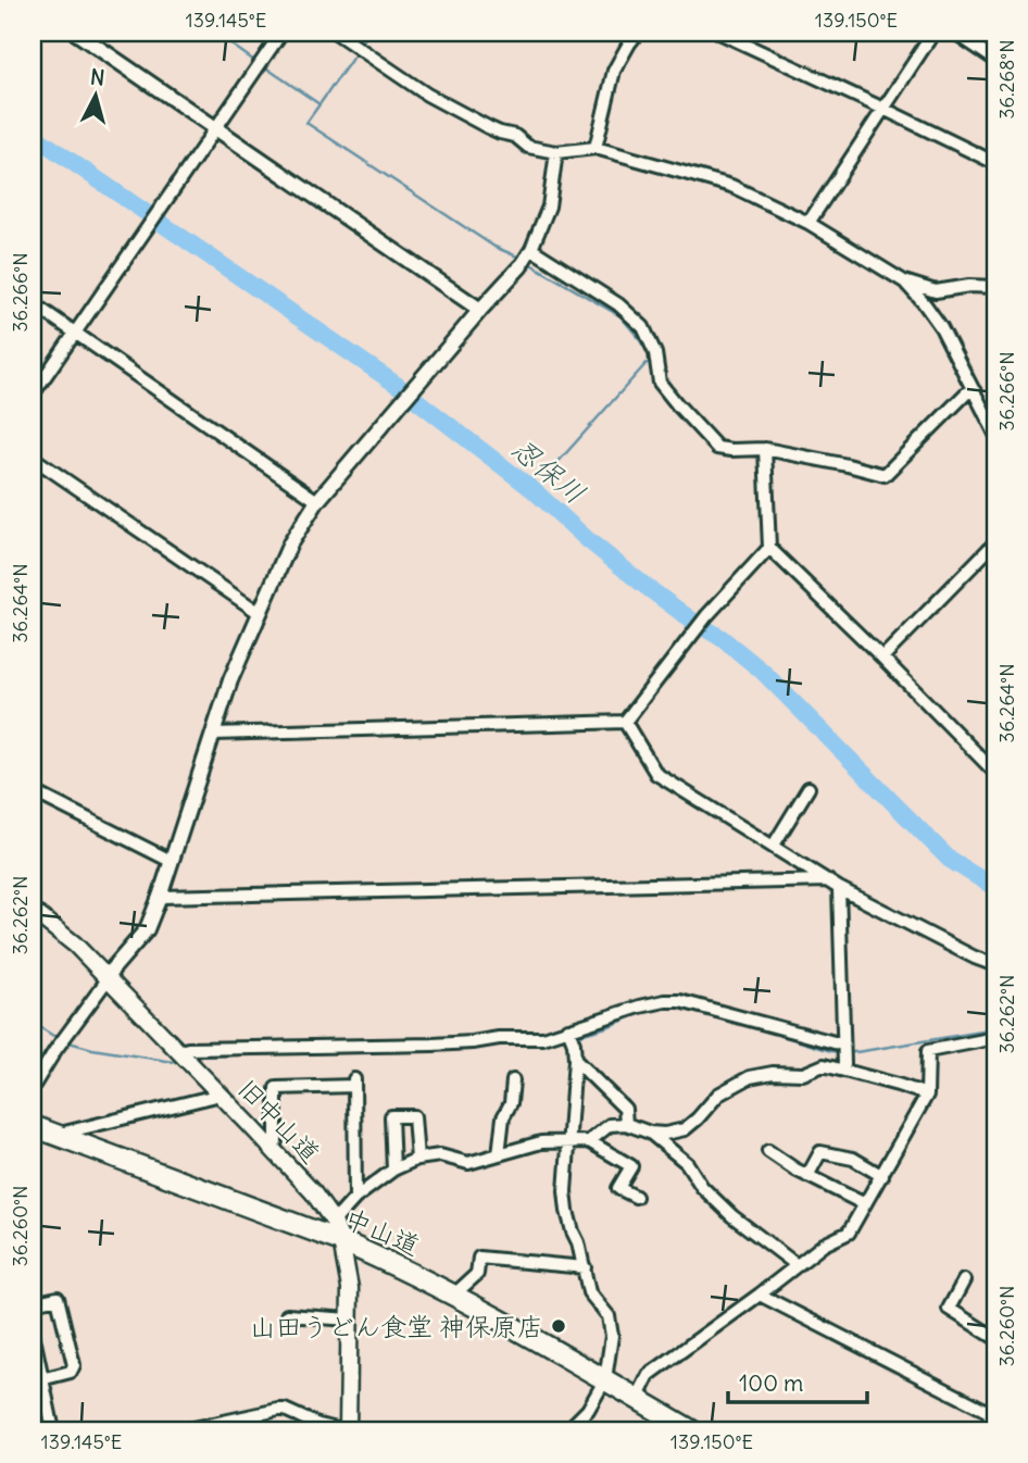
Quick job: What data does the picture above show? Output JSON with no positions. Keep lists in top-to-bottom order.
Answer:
{
  "streets": {
    "highway": ["中山道"],
    "main road": ["旧中山道"]
  },
  "crossings": [
    ["旧中山道", "中山道"]
  ],
  "water": ["忍保川"],
  "places": ["山田うどん食堂 神保原店"],
  "scale_bar": "100 m",
  "north": "top",
  "coordinates": [
    "139.145°E",
    "139.150°E",
    "36.268°N",
    "36.266°N",
    "36.264°N",
    "36.262°N",
    "36.260°N"
  ]
}
